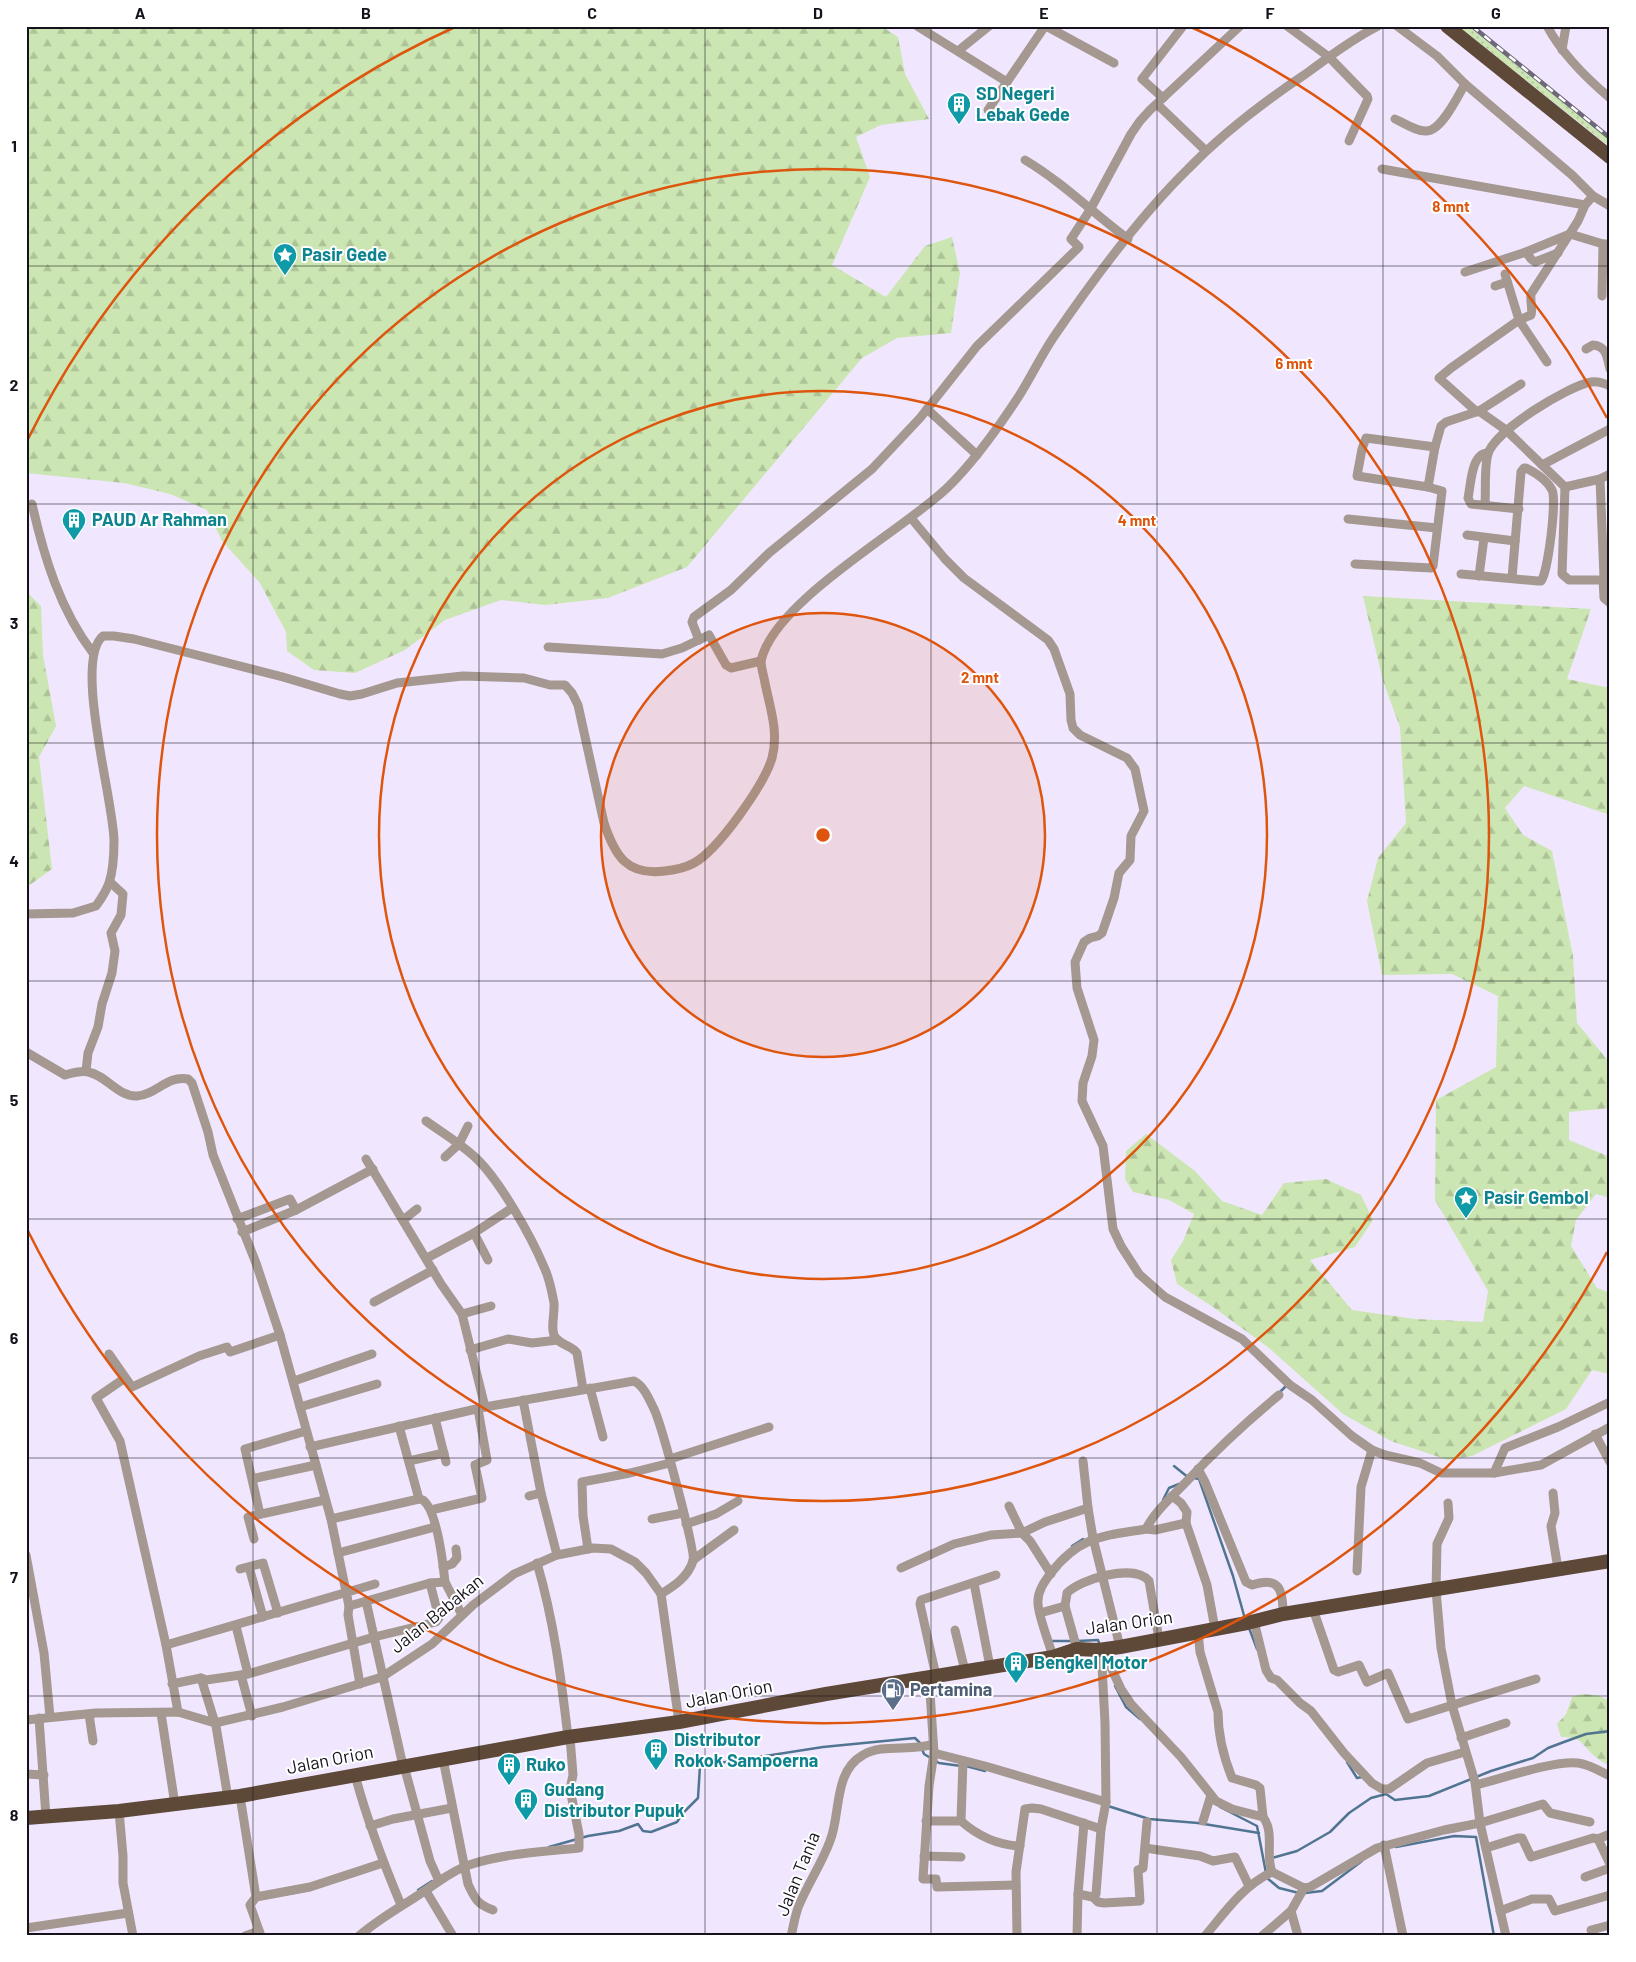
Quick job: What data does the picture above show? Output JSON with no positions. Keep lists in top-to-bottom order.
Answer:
{
  "streets": {
    "highway": ["Jalan Orion"],
    "street": ["Jalan Babakan", "Jalan Tania"]
  },
  "crossings": [
    ["Jalan Babakan", "Jalan Orion"]
  ],
  "places": {
    "building": [
      "SD Negeri Lebak Gede",
      "PAUD Ar Rahman",
      "Bengkel Motor",
      "Distributor Rokok Sampoerna",
      "Ruko",
      "Gudang Distributor Pupuk"
    ],
    "place": ["Pasir Gede", "Pasir Gembol"],
    "fuel station": ["Pertamina"]
  },
  "grid": {
    "columns": [
      "A",
      "B",
      "C",
      "D",
      "E",
      "F",
      "G"
    ],
    "rows": [
      "1",
      "2",
      "3",
      "4",
      "5",
      "6",
      "7",
      "8"
    ]
  },
  "rings": [
    "8 mnt",
    "6 mnt",
    "4 mnt",
    "2 mnt"
  ]
}
